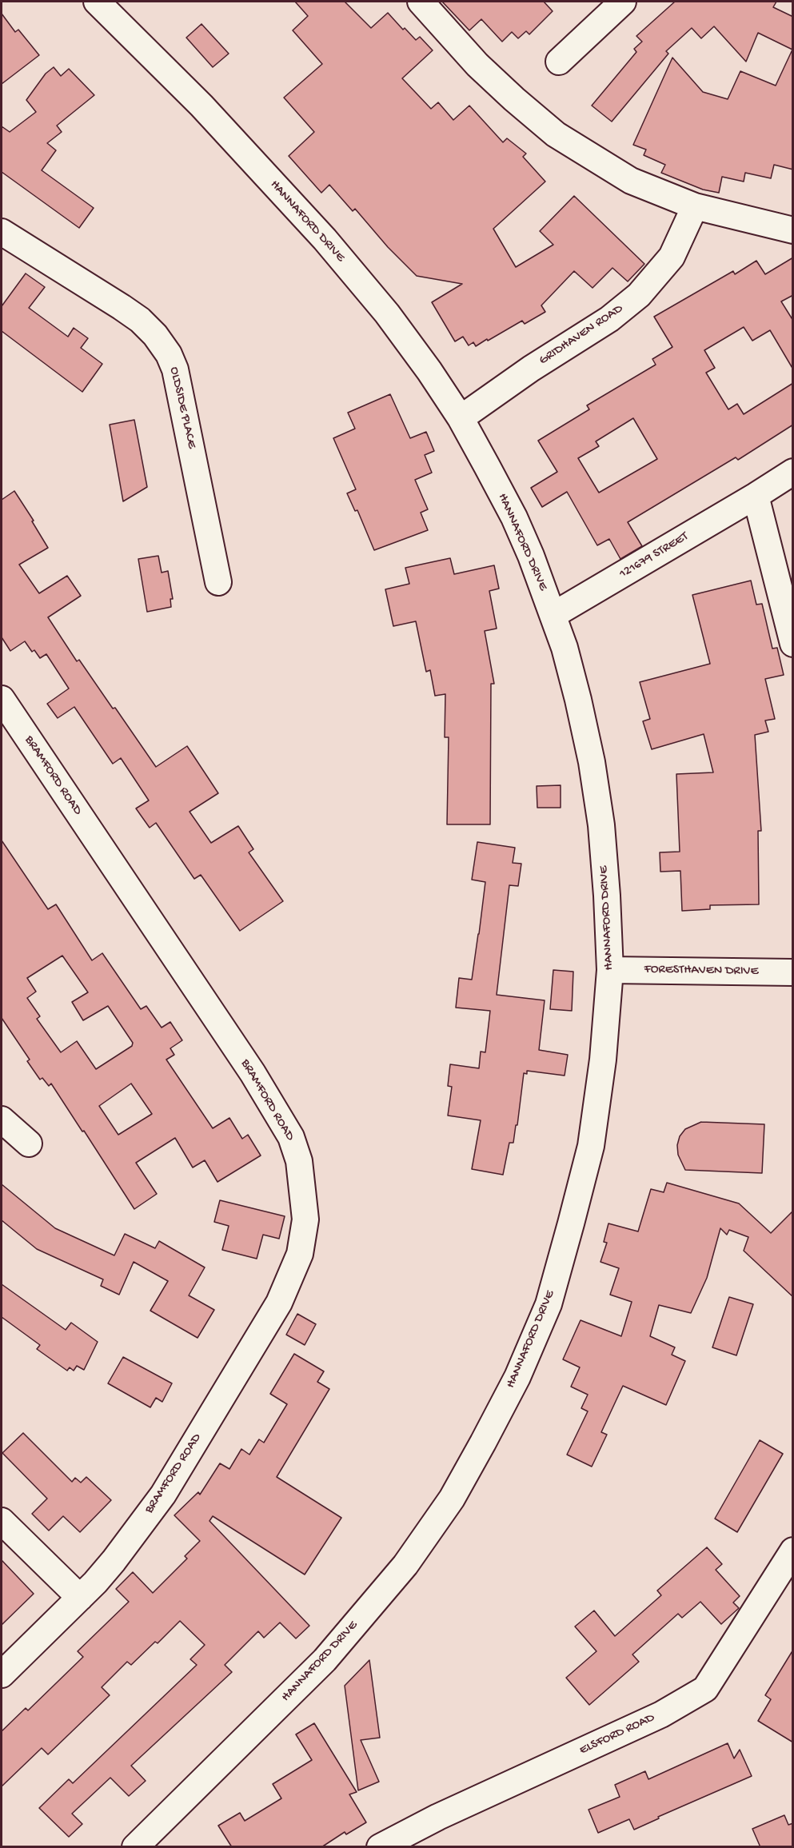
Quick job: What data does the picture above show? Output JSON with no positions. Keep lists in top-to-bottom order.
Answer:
{
  "streets": {
    "street": [
      "HANNAFORD DRIVE",
      "GRIDHAVEN ROAD",
      "OLDSIDE PLACE",
      "121679 STREET",
      "BRAMFORD ROAD",
      "FORESTHAVEN DRIVE",
      "ELSFORD ROAD"
    ]
  },
  "crossings": [
    ["HANNAFORD DRIVE", "GRIDHAVEN ROAD"],
    ["HANNAFORD DRIVE", "121679 STREET"],
    ["HANNAFORD DRIVE", "FORESTHAVEN DRIVE"]
  ]
}
